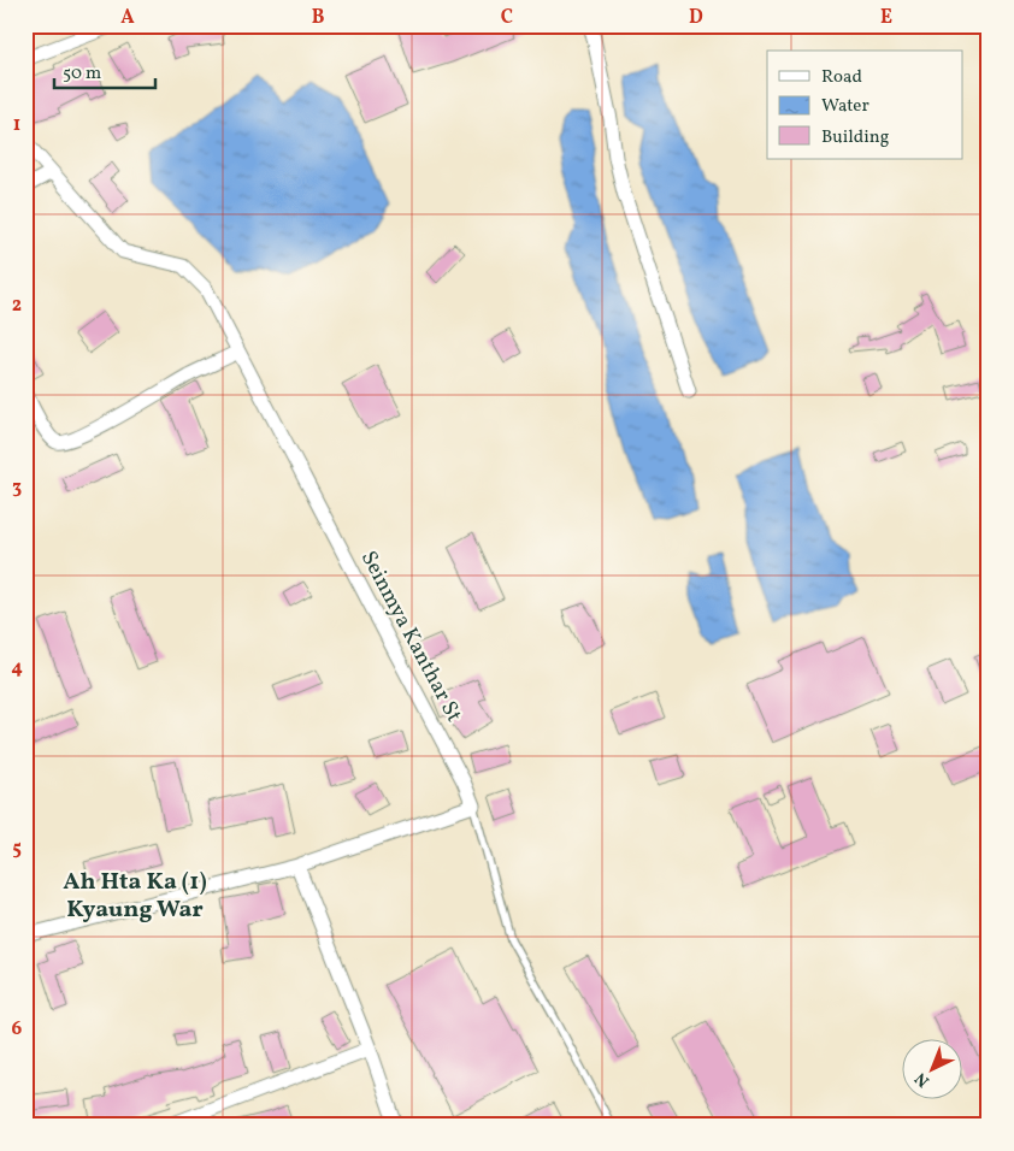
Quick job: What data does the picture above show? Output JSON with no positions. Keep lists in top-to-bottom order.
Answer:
{
  "streets": {
    "street": ["Seinmya Kanthar St"]
  },
  "districts": ["Ah Hta Ka (1) Kyaung War"],
  "legend": ["Road", "Water", "Building"],
  "scale_bar": "50 m",
  "north": "bottom left",
  "grid": {
    "columns": [
      "A",
      "B",
      "C",
      "D",
      "E"
    ],
    "rows": [
      "1",
      "2",
      "3",
      "4",
      "5",
      "6"
    ]
  }
}
